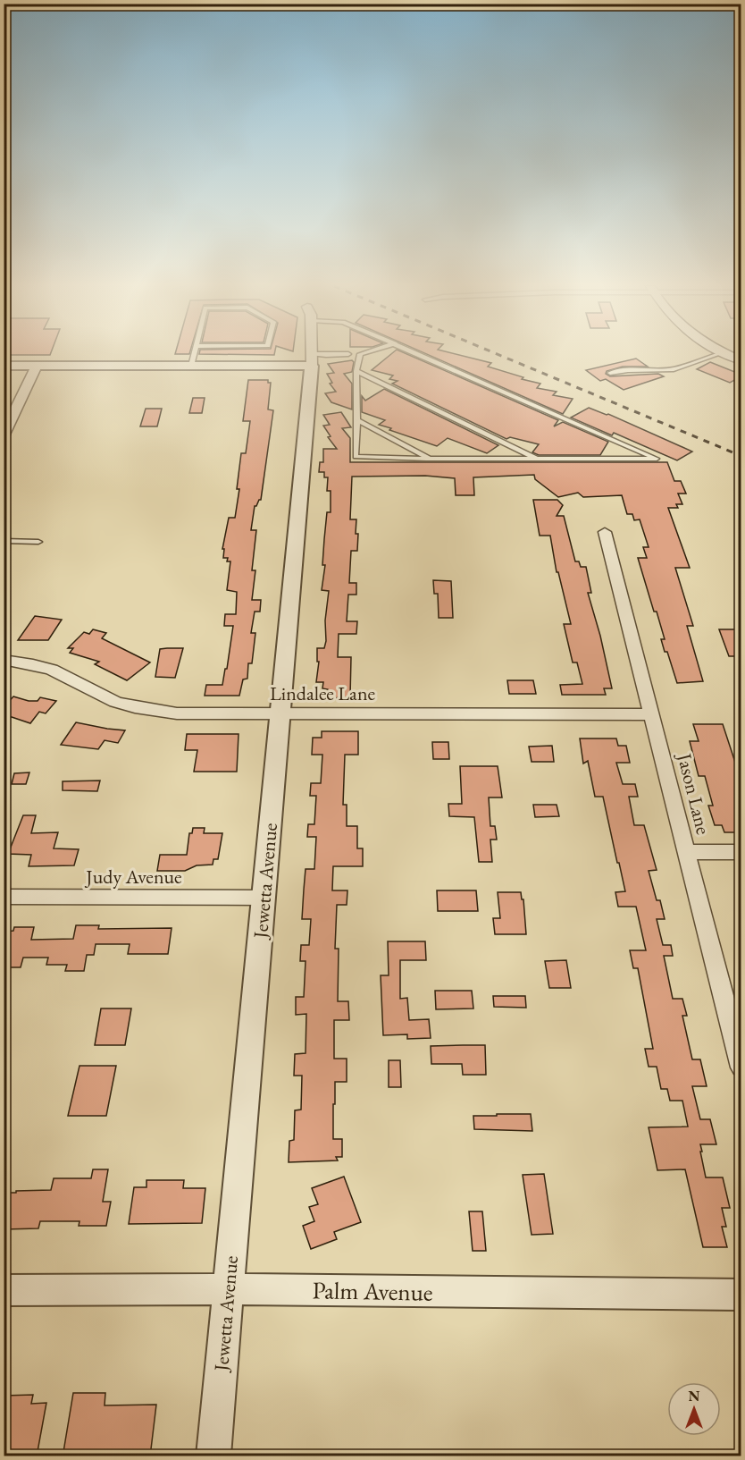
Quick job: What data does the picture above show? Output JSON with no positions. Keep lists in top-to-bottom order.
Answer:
{
  "streets": {
    "street": [
      "Lindalee Lane",
      "Jason Lane",
      "Judy Avenue",
      "Jewetta Avenue",
      "Palm Avenue"
    ]
  },
  "crossings": [
    ["Lindalee Lane", "Jason Lane"],
    ["Lindalee Lane", "Jewetta Avenue"],
    ["Judy Avenue", "Jewetta Avenue"],
    ["Jewetta Avenue", "Palm Avenue"]
  ],
  "north": "top"
}
